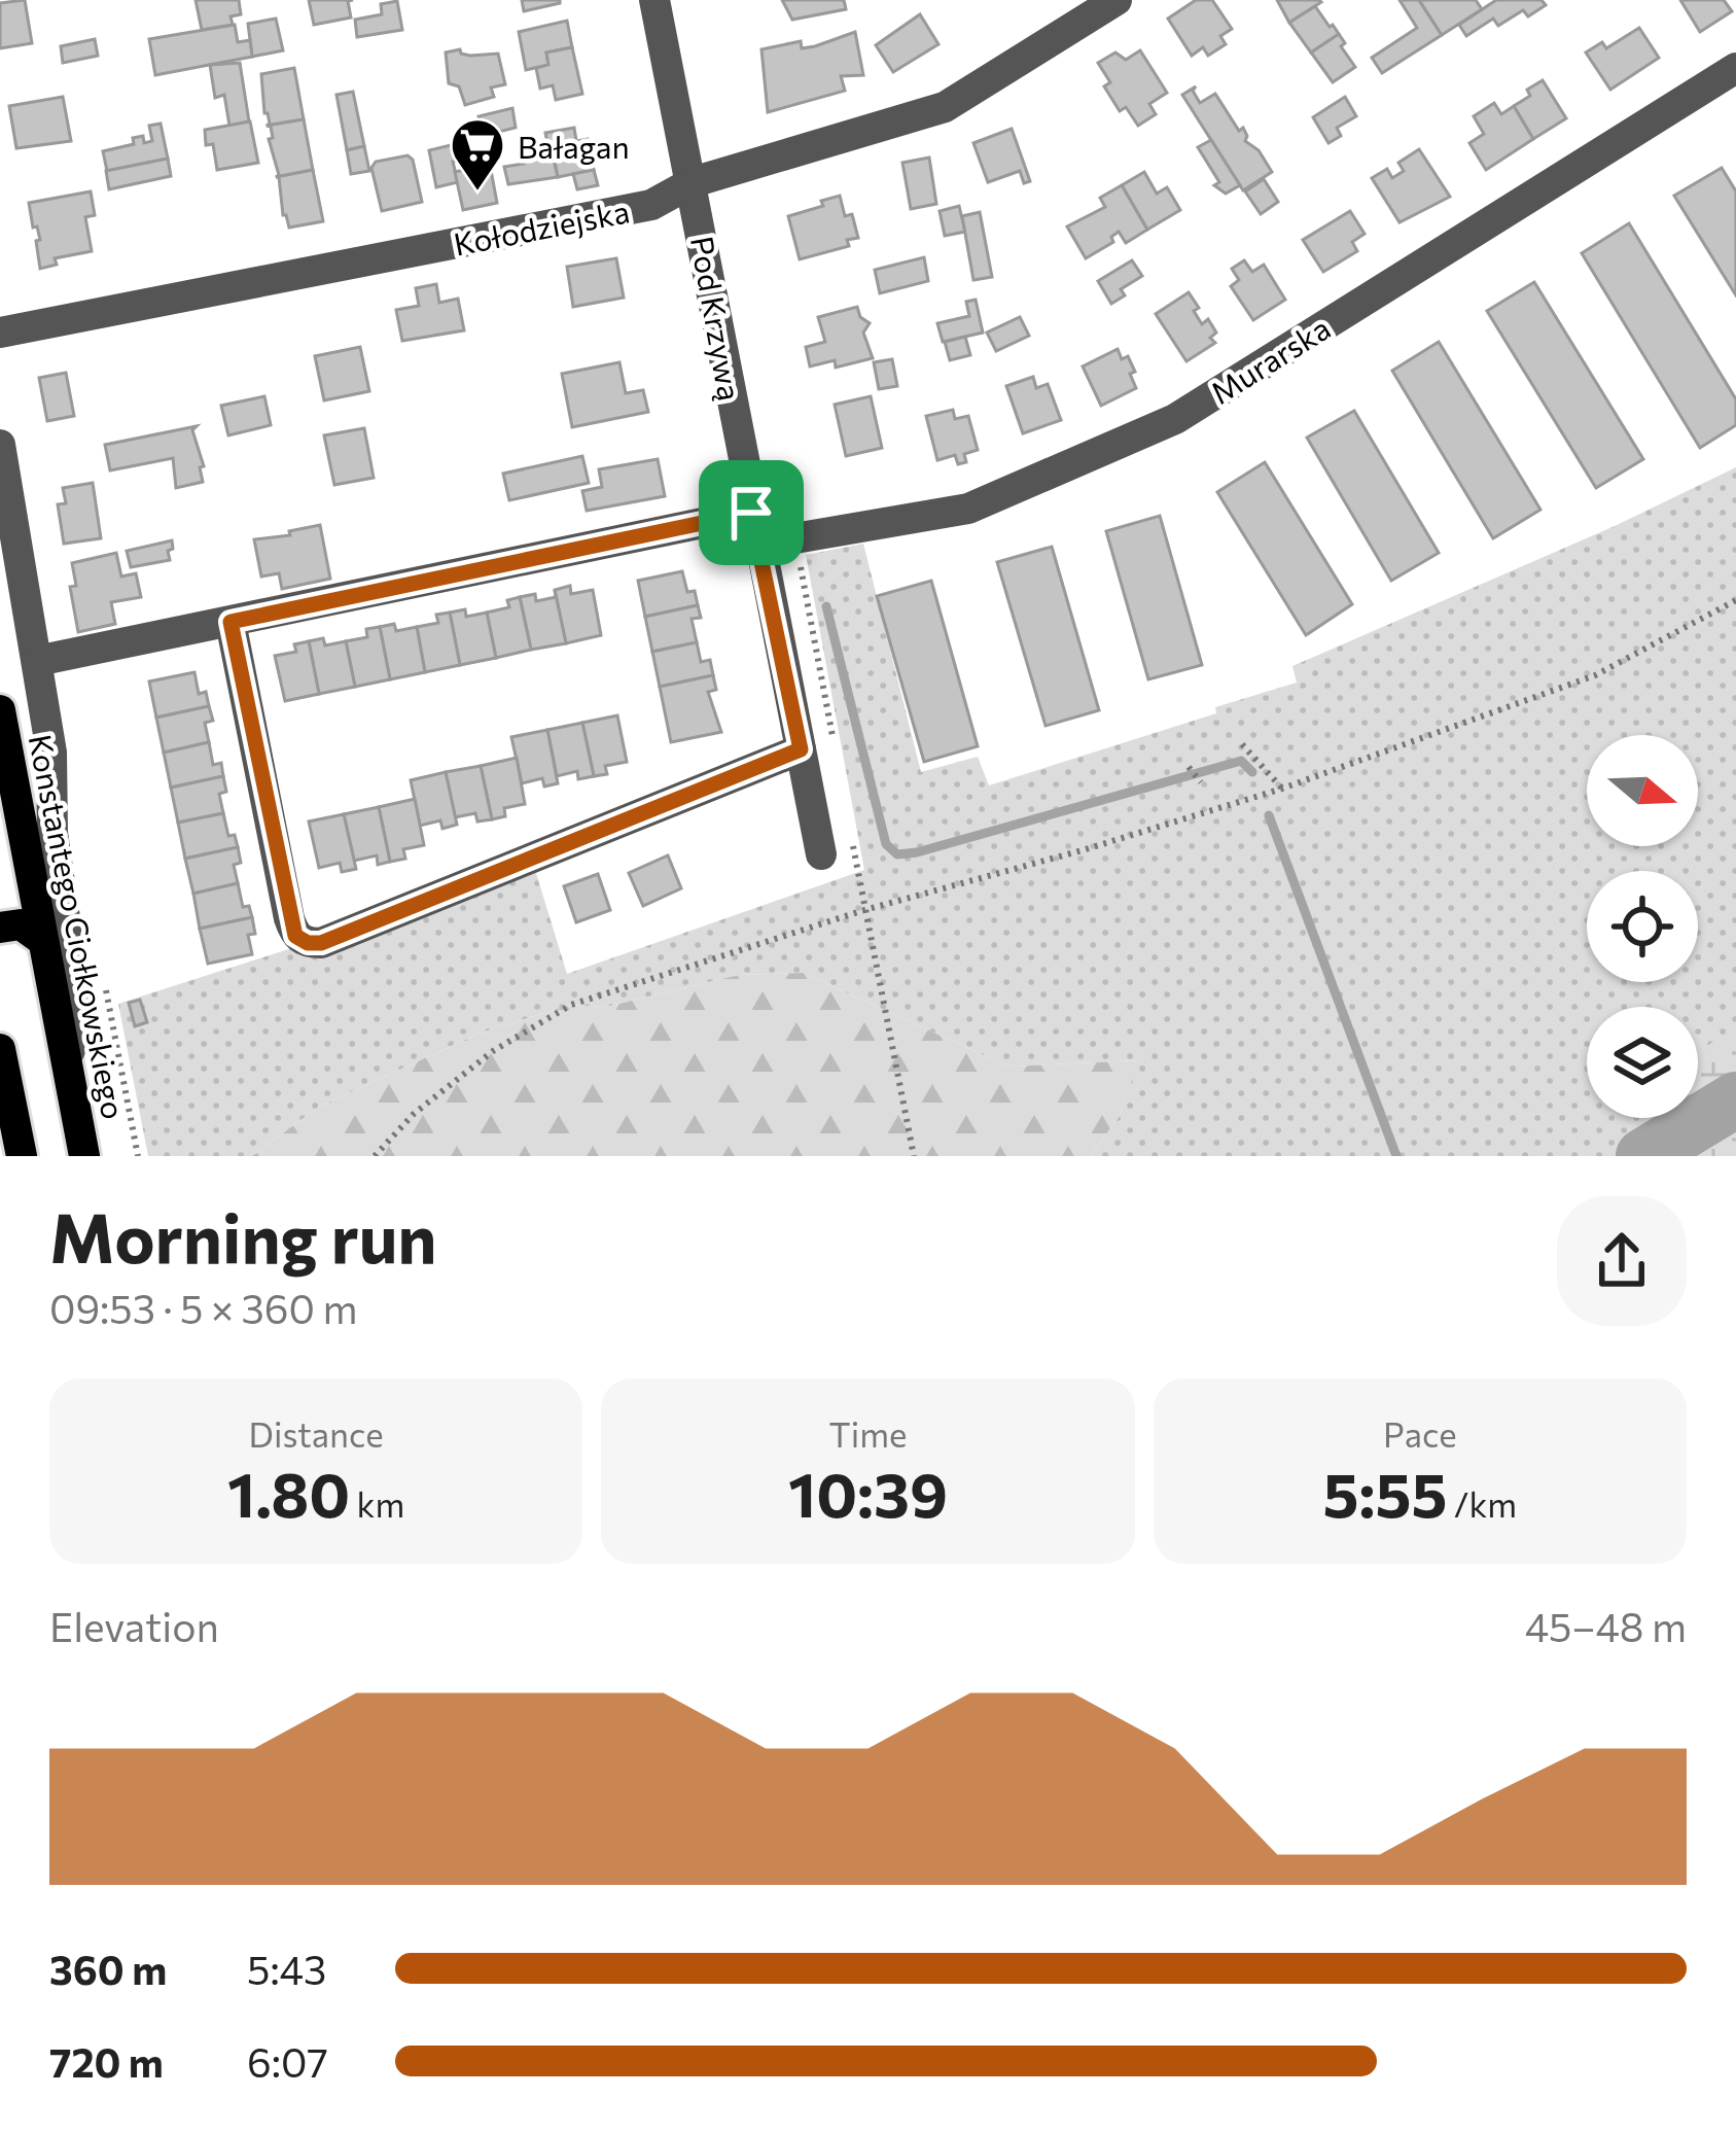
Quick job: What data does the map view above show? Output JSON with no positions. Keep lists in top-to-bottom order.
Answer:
{
  "streets": {
    "main road": ["Konstantego Ciołkowskiego"],
    "street": ["Kołodziejska", "Pod Krzywą", "Murarska"]
  },
  "crossings": [
    ["Kołodziejska", "Pod Krzywą"],
    ["Pod Krzywą", "Murarska"]
  ],
  "places": {
    "supermarket": ["Bałagan"]
  },
  "north": "right",
  "page": {
    "heading": ["Morning run", "09:53 · 5 × 360 m"],
    "stats": [
      ["Distance", "1.80 km"],
      ["Time", "10:39"],
      ["Pace", "5:55 /km"]
    ],
    "chart": ["Elevation", "45–48 m"],
    "list": [
      {
        "name": "360 m",
        "note": "5:43"
      },
      {
        "name": "720 m",
        "note": "6:07"
      }
    ]
  }
}
